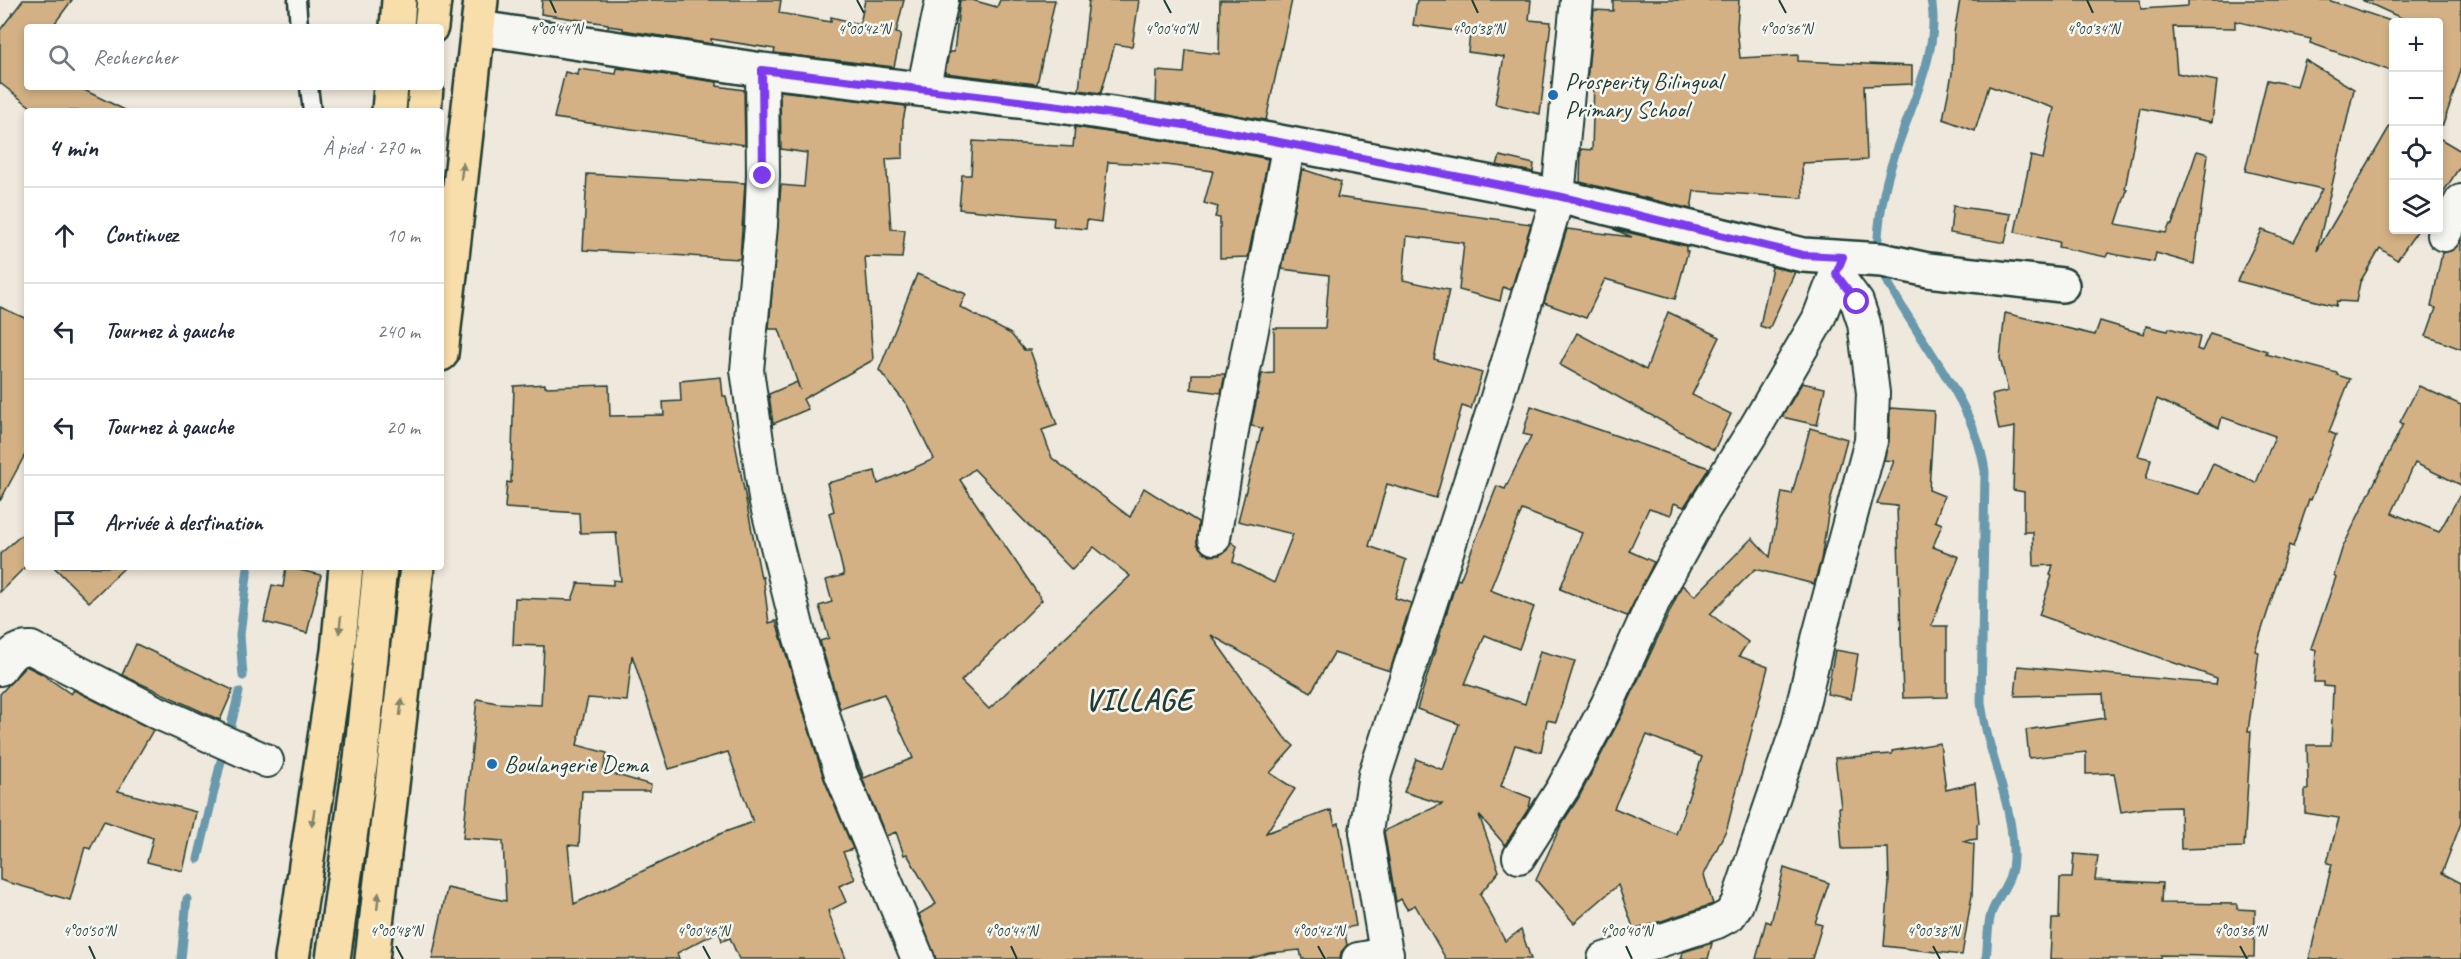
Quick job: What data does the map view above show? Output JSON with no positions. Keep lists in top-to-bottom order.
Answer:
{
  "districts": ["VILLAGE"],
  "places": ["Prosperity Bilingual Primary School", "Boulangerie Dema"],
  "page": {
    "map_buttons": ["+", "−"],
    "search": "Rechercher",
    "heading": ["4 min", "À pied · 270 m"],
    "list": [
      ["Continuez", "10 m"],
      ["Tournez à gauche", "240 m"],
      ["Tournez à gauche", "20 m"],
      "Arrivée à destination"
    ]
  },
  "coordinates": [
    "4°00'44\"N",
    "4°00'42\"N",
    "4°00'40\"N",
    "4°00'38\"N",
    "4°00'36\"N",
    "4°00'34\"N",
    "4°00'50\"N",
    "4°00'48\"N",
    "4°00'46\"N"
  ]
}
